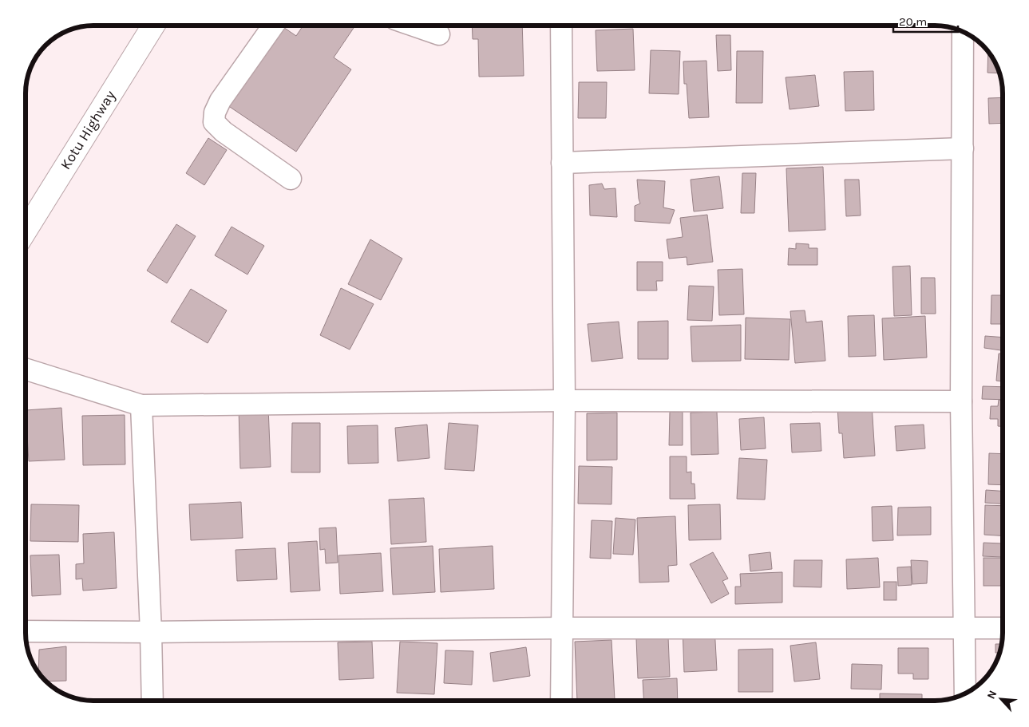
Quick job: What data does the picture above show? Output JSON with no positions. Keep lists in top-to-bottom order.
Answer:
{
  "streets": {
    "street": ["Kotu Highway"]
  },
  "scale_bar": "20 m",
  "north": "top left"
}
